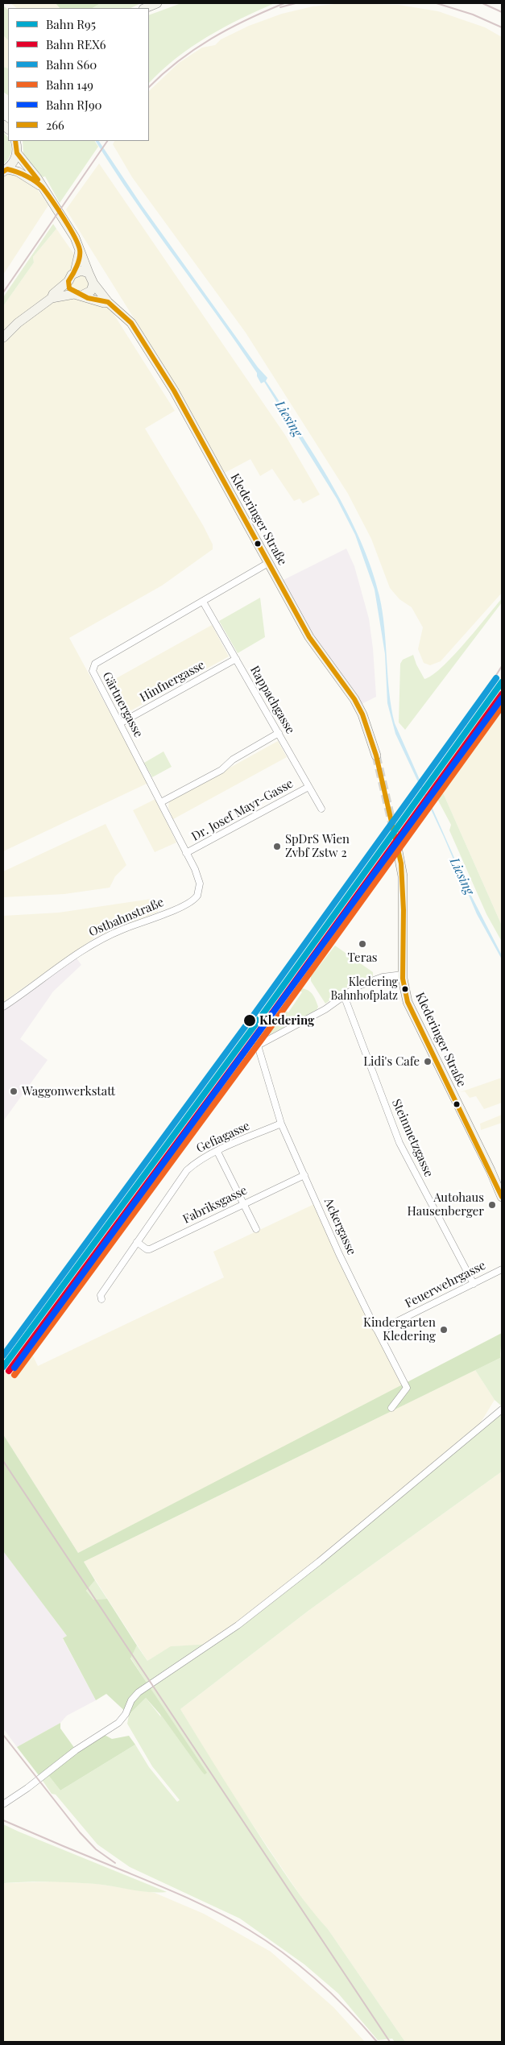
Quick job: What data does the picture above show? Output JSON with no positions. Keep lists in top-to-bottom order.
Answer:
{
  "streets": {
    "main road": ["Klederinger Straße"],
    "street": [
      "Hinfnergasse",
      "Rappachgasse",
      "Gärtnergasse",
      "Dr. Josef Mayr-Gasse",
      "Ostbahnstraße",
      "Gefiagasse",
      "Steinmetzgasse",
      "Fabriksgasse",
      "Ackergasse",
      "Feuerwehrgasse"
    ]
  },
  "crossings": [
    ["Klederinger Straße", "Gärtnergasse"],
    ["Hinfnergasse", "Rappachgasse"],
    ["Hinfnergasse", "Gärtnergasse"],
    ["Rappachgasse", "Gärtnergasse"],
    ["Rappachgasse", "Dr. Josef Mayr-Gasse"],
    ["Gärtnergasse", "Dr. Josef Mayr-Gasse"],
    ["Gärtnergasse", "Ostbahnstraße"],
    ["Gefiagasse", "Fabriksgasse"],
    ["Gefiagasse", "Ackergasse"],
    ["Steinmetzgasse", "Ackergasse"],
    ["Steinmetzgasse", "Feuerwehrgasse"],
    ["Fabriksgasse", "Ackergasse"],
    ["Ackergasse", "Feuerwehrgasse"]
  ],
  "water": ["Liesing"],
  "places": [
    "SpDrS Wien Zvbf Zstw 2",
    "Teras",
    "Kledering Bahnhofplatz",
    "Kledering",
    "Lidi's Cafe",
    "Waggonwerkstatt",
    "Autohaus Hausenberger",
    "Kindergarten Kledering"
  ],
  "lines": [
    "transit line 266",
    "rail line S60",
    "rail line R95",
    "rail line REX6",
    "rail line RJ90",
    "rail line 149"
  ],
  "legend": [
    "Bahn R95",
    "Bahn REX6",
    "Bahn S60",
    "Bahn 149",
    "Bahn RJ90",
    "266"
  ]
}
